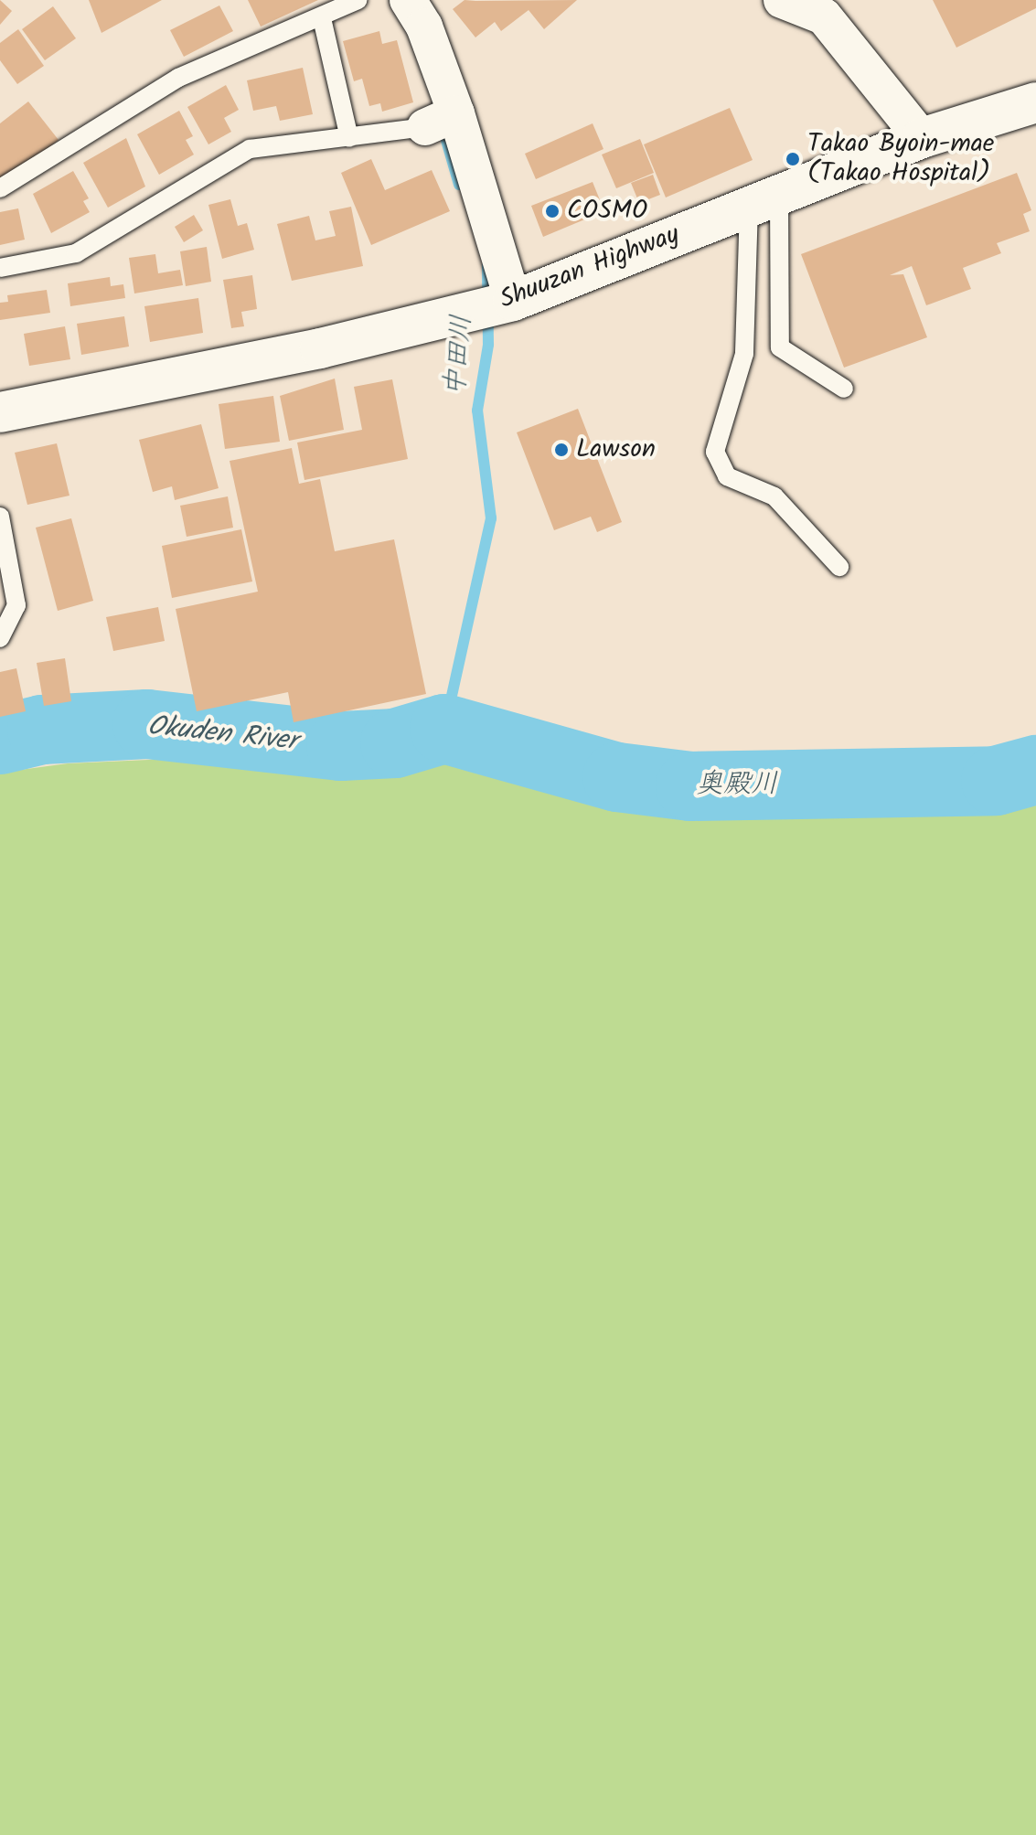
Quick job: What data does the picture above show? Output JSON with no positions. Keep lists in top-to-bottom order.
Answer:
{
  "streets": {
    "highway": ["Shuuzan Highway"]
  },
  "water": ["中田川", "Okuden River", "奥殿川"],
  "places": ["Takao Byoin-mae (Takao Hospital)", "COSMO", "Lawson"]
}
